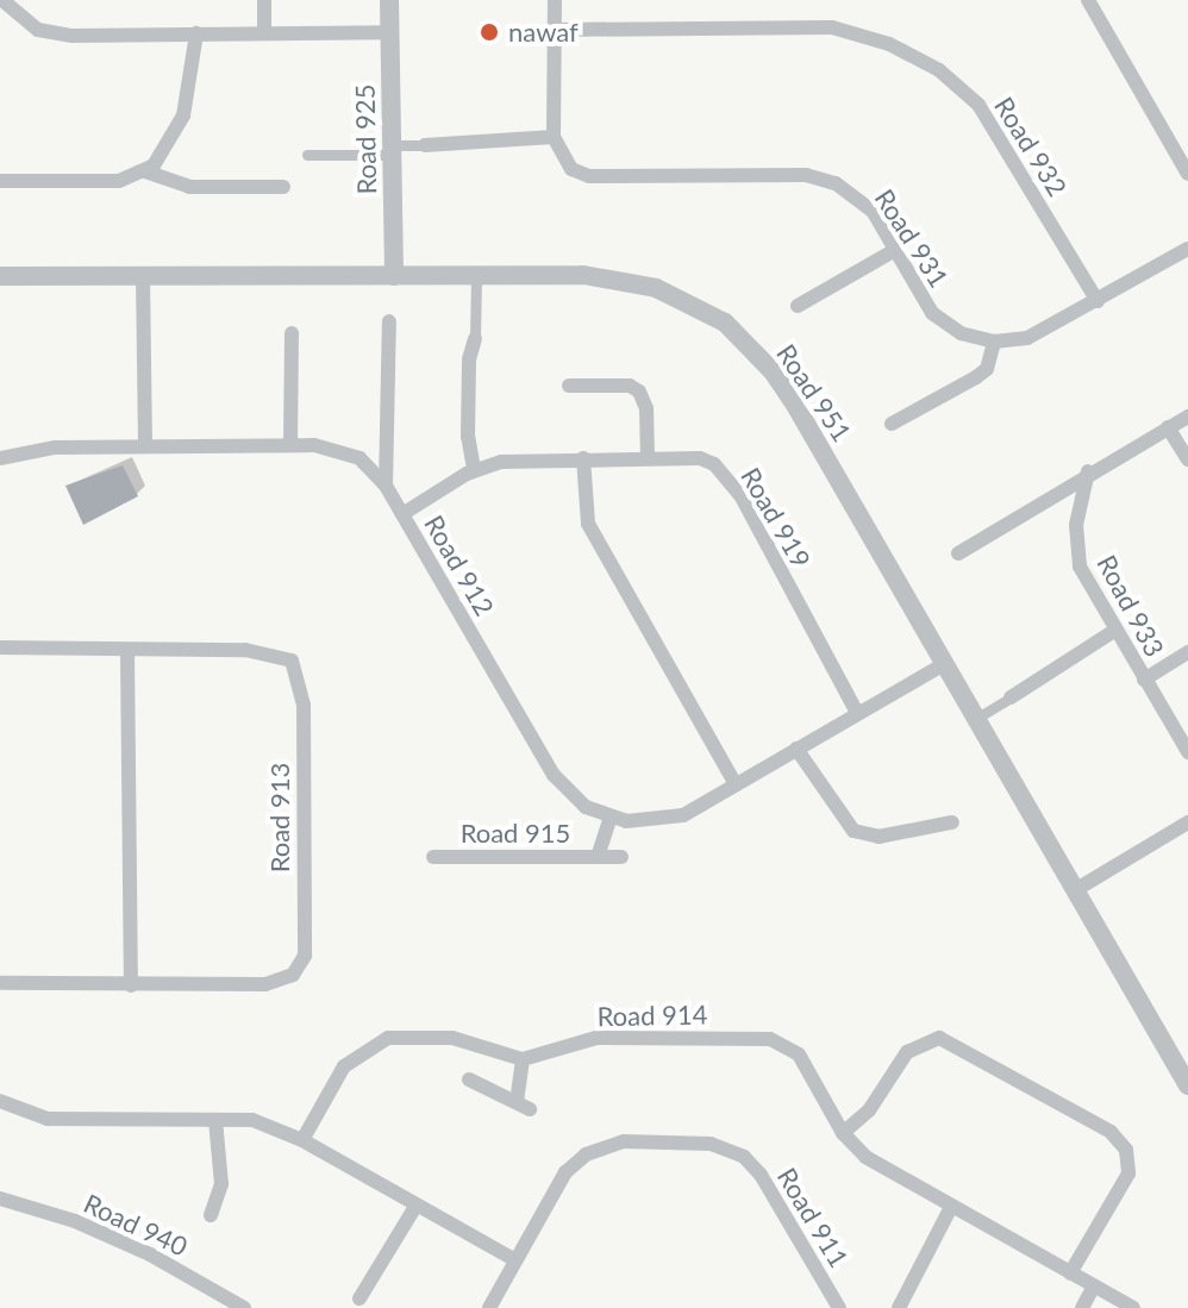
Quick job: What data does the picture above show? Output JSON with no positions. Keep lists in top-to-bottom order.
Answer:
{
  "streets": {
    "street": [
      "Road 925",
      "Road 932",
      "Road 931",
      "Road 951",
      "Road 919",
      "Road 912",
      "Road 933",
      "Road 913",
      "Road 915",
      "Road 914",
      "Road 911",
      "Road 940"
    ]
  },
  "crossings": [
    ["Road 925", "Road 951"],
    ["Road 951", "Road 912"],
    ["Road 919", "Road 912"],
    ["Road 912", "Road 915"]
  ],
  "places": ["nawaf"]
}
